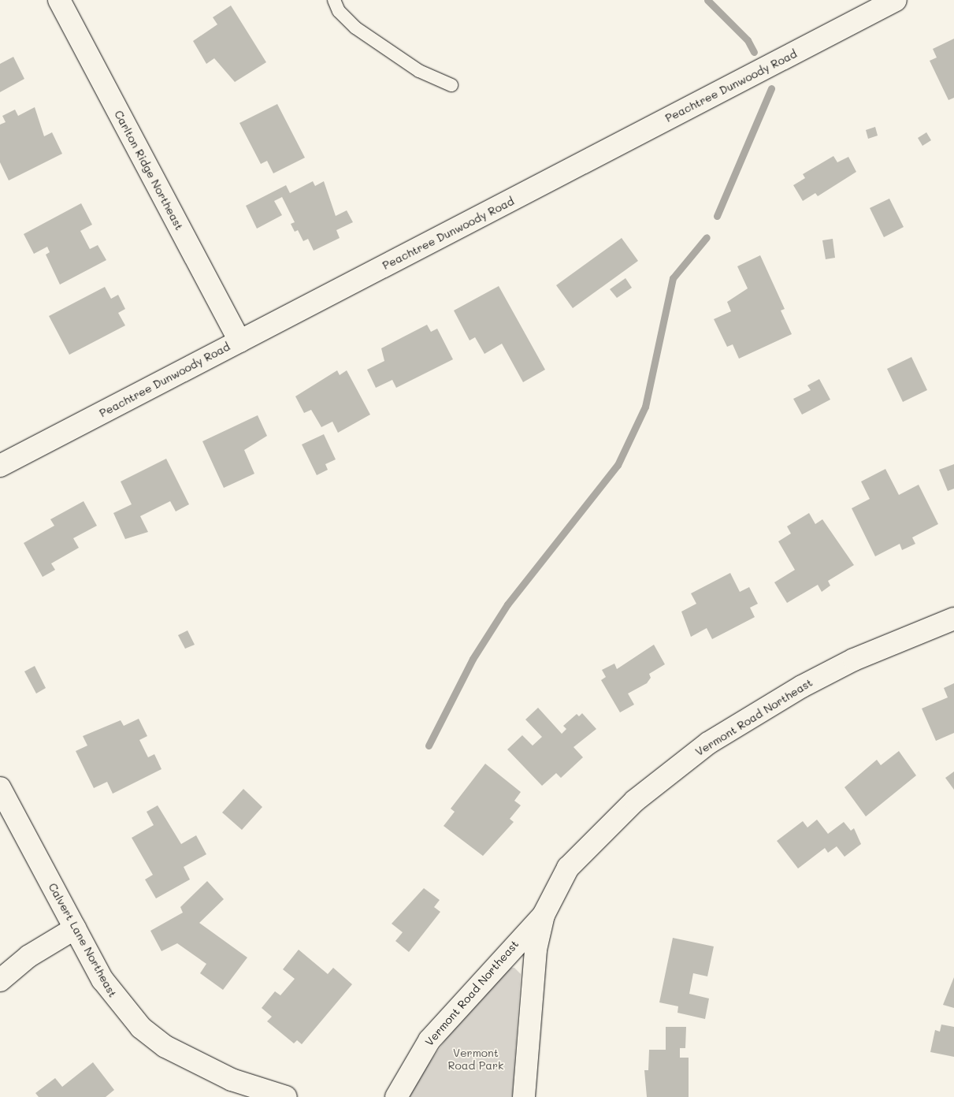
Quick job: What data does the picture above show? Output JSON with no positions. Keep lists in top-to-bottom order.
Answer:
{
  "streets": {
    "street": [
      "Peachtree Dunwoody Road",
      "Carlton Ridge Northeast",
      "Vermont Road Northeast",
      "Calvert Lane Northeast"
    ]
  },
  "crossings": [
    ["Peachtree Dunwoody Road", "Carlton Ridge Northeast"]
  ],
  "parks": ["Vermont Road Park"]
}
